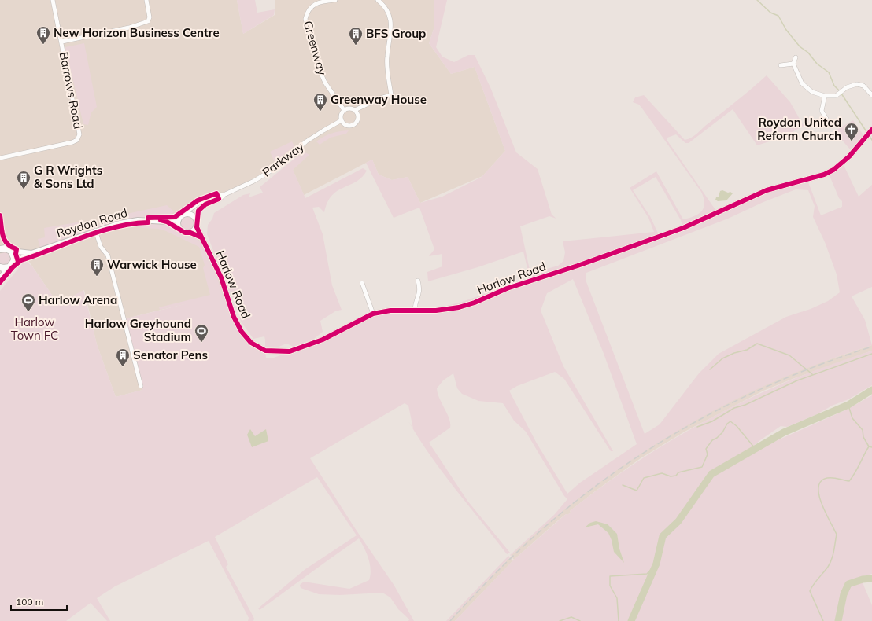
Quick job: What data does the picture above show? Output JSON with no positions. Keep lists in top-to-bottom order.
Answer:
{
  "streets": {
    "street": [
      "Greenway",
      "Barrows Road",
      "Parkway",
      "Roydon Road",
      "Harlow Road"
    ]
  },
  "crossings": [
    ["Greenway", "Parkway"],
    ["Parkway", "Roydon Road"],
    ["Parkway", "Harlow Road"],
    ["Roydon Road", "Harlow Road"]
  ],
  "parks": ["Harlow Town FC"],
  "places": {
    "building": [
      "New Horizon Business Centre",
      "BFS Group",
      "Greenway House",
      "G R Wrights & Sons Ltd",
      "Warwick House",
      "Senator Pens"
    ],
    "church": ["Roydon United Reform Church"],
    "sports": ["Harlow Arena", "Harlow Greyhound Stadium"]
  },
  "scale_bar": "100 m"
}
